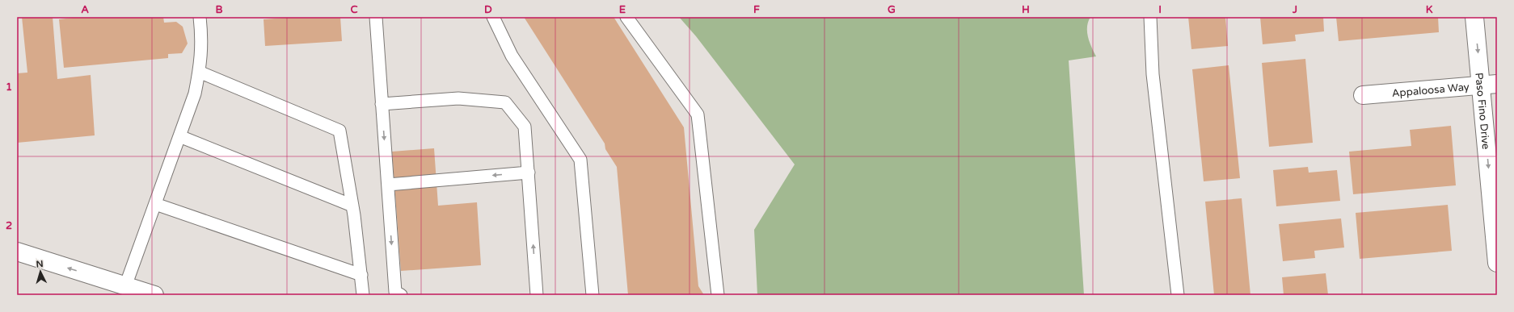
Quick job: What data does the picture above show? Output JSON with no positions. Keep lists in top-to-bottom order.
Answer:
{
  "streets": {
    "street": ["Appaloosa Way", "Paso Fino Drive"]
  },
  "crossings": [
    ["Appaloosa Way", "Paso Fino Drive"]
  ],
  "one_way": ["Paso Fino Drive"],
  "north": "top",
  "grid": {
    "columns": [
      "A",
      "B",
      "C",
      "D",
      "E",
      "F",
      "G",
      "H",
      "I",
      "J",
      "K"
    ],
    "rows": ["1", "2"]
  }
}
